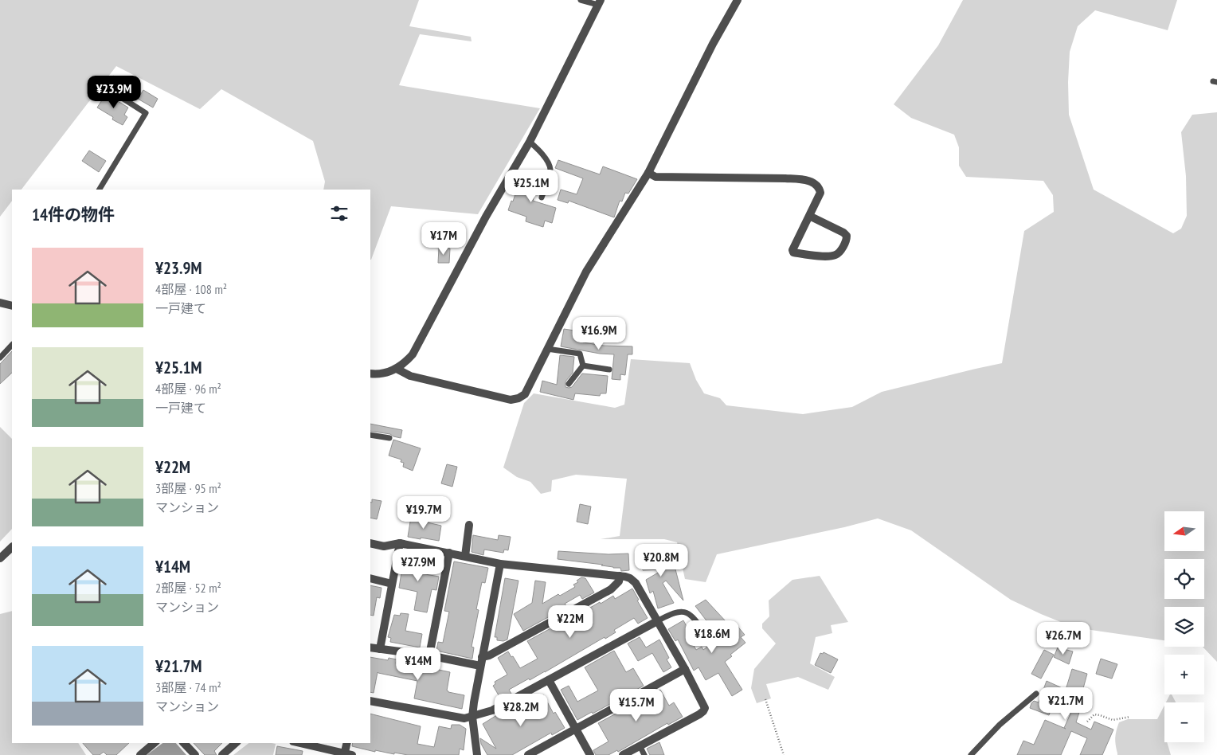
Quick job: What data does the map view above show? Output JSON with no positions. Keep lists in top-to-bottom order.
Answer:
{
  "north": "left",
  "page": {
    "price": [
      "¥23.9M",
      "¥25.1M",
      "¥17M",
      "¥16.9M",
      "¥19.7M",
      "¥20.8M",
      "¥27.9M",
      "¥22M",
      "¥18.6M",
      "¥26.7M",
      "¥14M",
      "¥21.7M",
      "¥15.7M",
      "¥28.2M"
    ],
    "heading": "14件の物件",
    "list": [
      {
        "name": "¥23.9M",
        "note": "4部屋 · 108 m² · 一戸建て"
      },
      {
        "name": "¥25.1M",
        "note": "4部屋 · 96 m² · 一戸建て"
      },
      {
        "name": "¥22M",
        "note": "3部屋 · 95 m² · マンション"
      },
      {
        "name": "¥14M",
        "note": "2部屋 · 52 m² · マンション"
      },
      {
        "name": "¥21.7M",
        "note": "3部屋 · 74 m² · マンション"
      }
    ],
    "map_buttons": ["+", "−"]
  }
}
